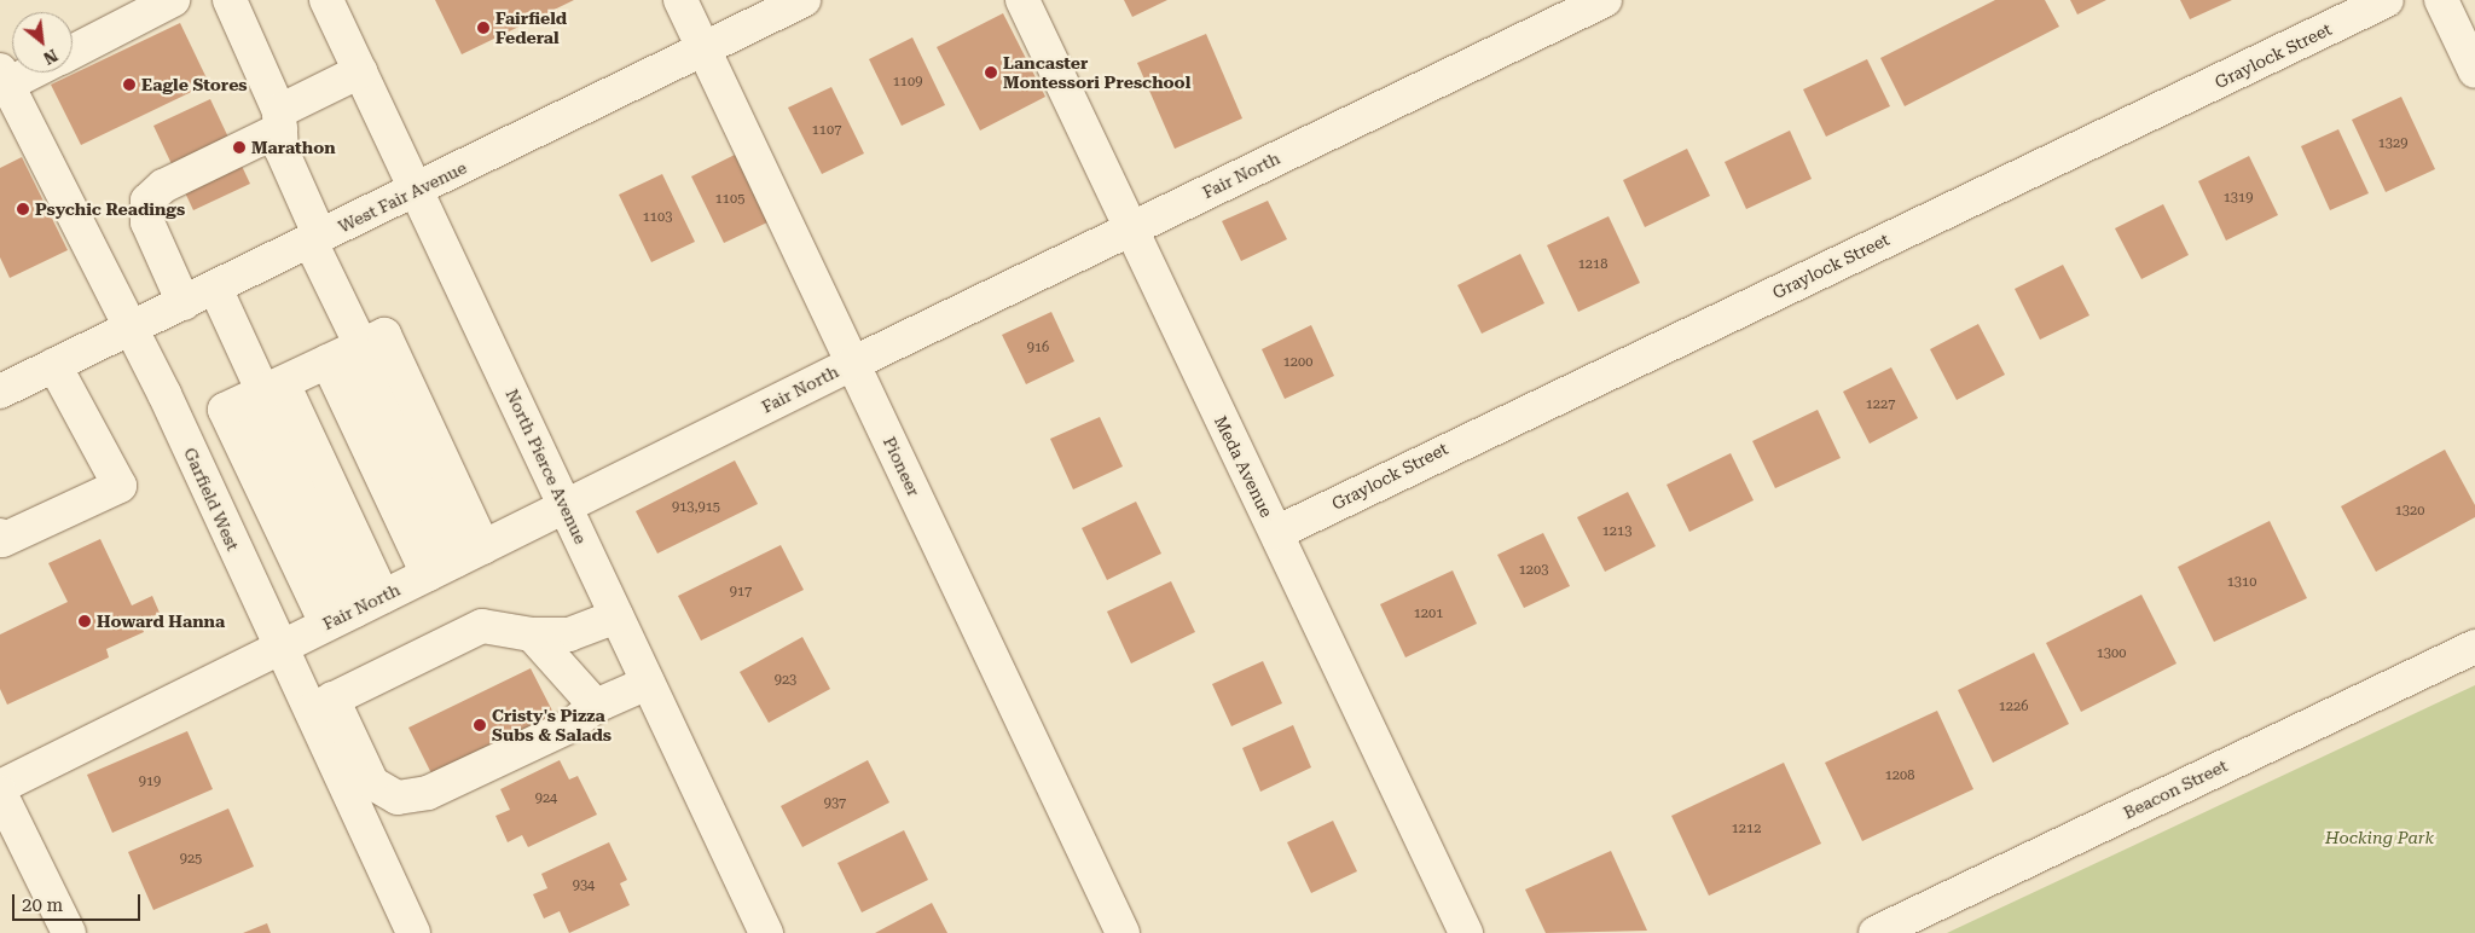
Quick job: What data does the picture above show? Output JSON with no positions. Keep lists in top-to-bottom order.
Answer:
{
  "streets": {
    "street": [
      "Graylock Street",
      "Fair North",
      "West Fair Avenue",
      "North Pierce Avenue",
      "Pioneer",
      "Meda Avenue",
      "Garfield West",
      "Beacon Street"
    ]
  },
  "crossings": [
    ["Graylock Street", "Meda Avenue"],
    ["Fair North", "North Pierce Avenue"],
    ["Fair North", "Pioneer"],
    ["Fair North", "Meda Avenue"],
    ["Fair North", "Garfield West"],
    ["West Fair Avenue", "North Pierce Avenue"],
    ["West Fair Avenue", "Pioneer"],
    ["West Fair Avenue", "Garfield West"]
  ],
  "parks": ["Hocking Park"],
  "places": [
    "Fairfield Federal",
    "Lancaster Montessori Preschool",
    "Eagle Stores",
    "Marathon",
    "Psychic Readings",
    "Howard Hanna",
    "Cristy's Pizza Subs & Salads"
  ],
  "house_numbers": [
    "1109",
    "1107",
    "1329",
    "1319",
    "1105",
    "1103",
    "1218",
    "916",
    "1200",
    "1227",
    "913,915",
    "1320",
    "1213",
    "1203",
    "1310",
    "917",
    "1201",
    "1300",
    "923",
    "1226",
    "1208",
    "919",
    "924",
    "937",
    "1212",
    "925",
    "934"
  ],
  "scale_bar": "20 m",
  "north": "bottom right"
}
